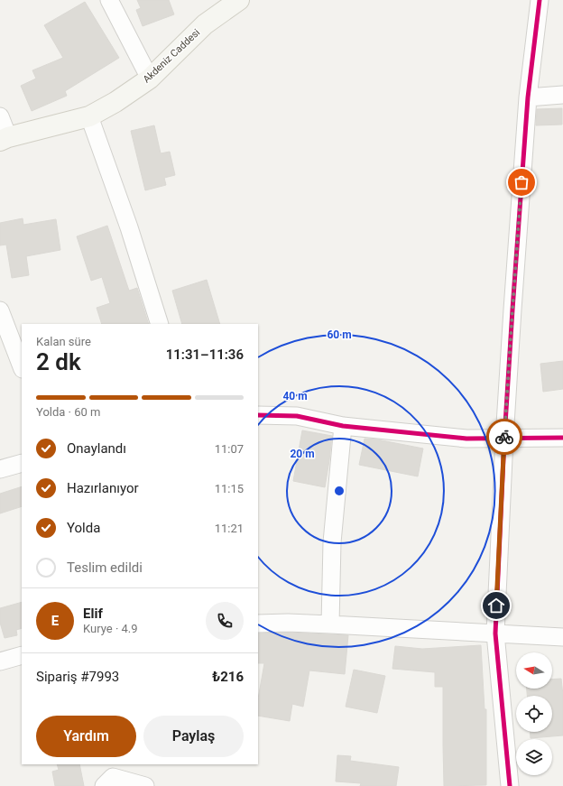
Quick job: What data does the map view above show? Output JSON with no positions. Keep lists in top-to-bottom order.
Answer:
{
  "streets": {
    "street": ["Akdeniz Caddesi"]
  },
  "north": "left",
  "page": {
    "heading": ["2 dk", "Kalan süre", "11:31–11:36"],
    "panel": [
      "Elif",
      "Kurye · 4.9",
      "Sipariş #7993",
      "₺216"
    ],
    "bar": "Yolda · 60 m",
    "list": [
      ["Onaylandı", "11:07"],
      ["Hazırlanıyor", "11:15"],
      ["Yolda", "11:21"],
      "Teslim edildi"
    ],
    "round": "E",
    "buttons": ["Yardım", "Paylaş"]
  },
  "rings": ["60 m", "40 m", "20 m"]
}
